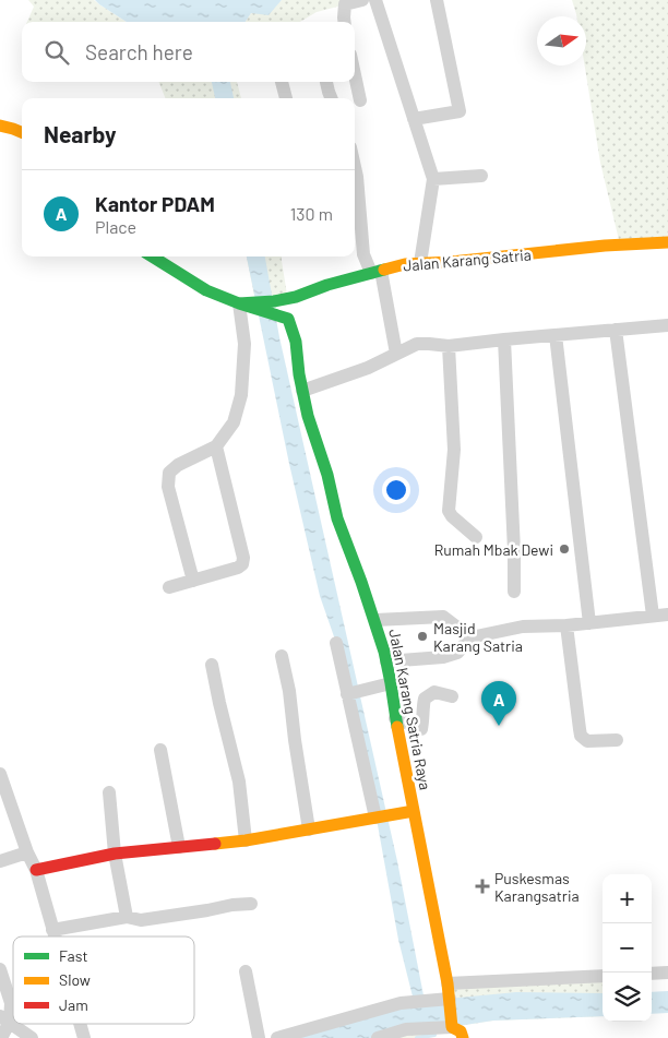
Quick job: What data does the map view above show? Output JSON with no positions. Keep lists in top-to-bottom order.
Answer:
{
  "streets": {
    "street": ["Jalan Karang Satria", "Jalan Karang Satria Raya"]
  },
  "places": {
    "other": ["Rumah Mbak Dewi", "Masjid Karang Satria"],
    "health": ["Puskesmas Karangsatria"]
  },
  "legend": ["Fast", "Slow", "Jam"],
  "north": "right",
  "page": {
    "search": "Search here",
    "heading": "Nearby",
    "list": [
      {
        "mark": "A",
        "name": "Kantor PDAM",
        "note": "Place",
        "value": "130 m"
      }
    ],
    "pins": "A",
    "map_buttons": ["+", "−"]
  }
}
